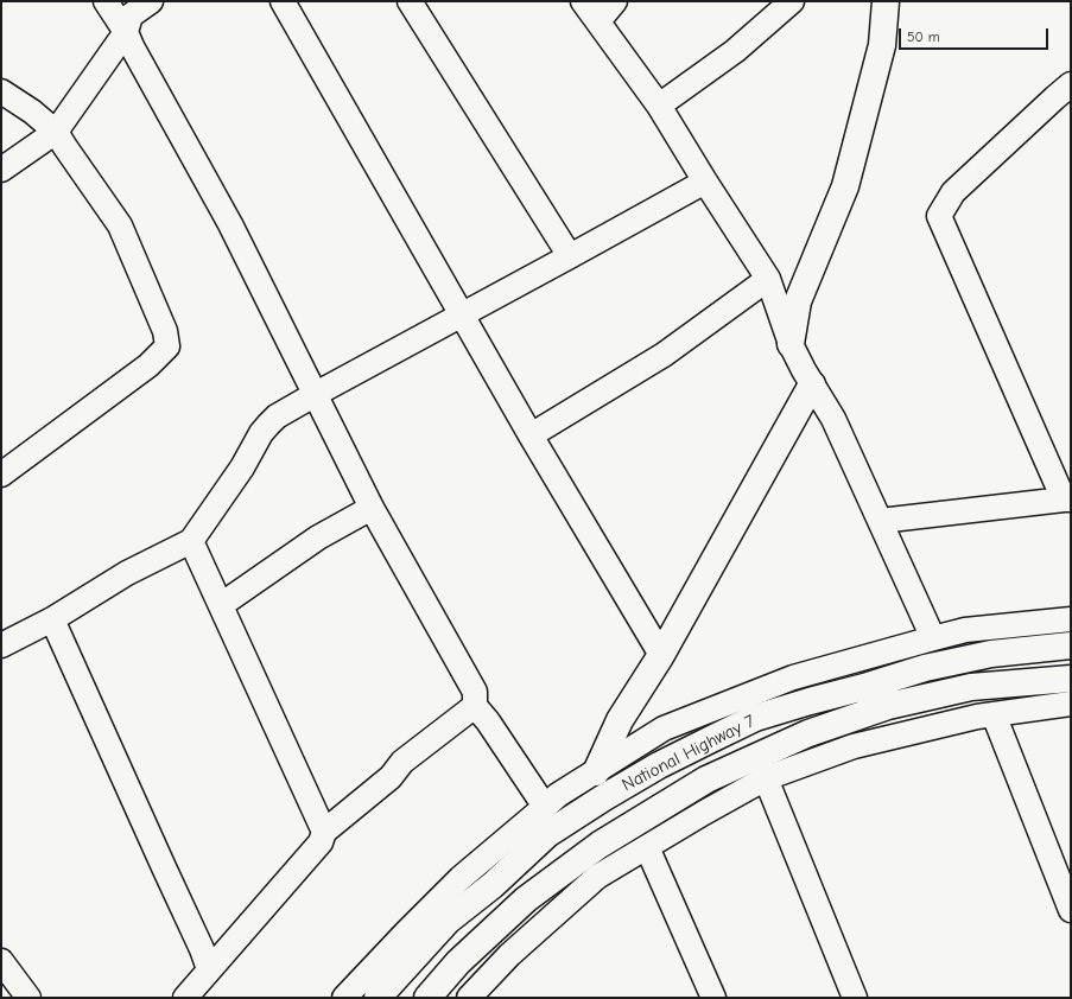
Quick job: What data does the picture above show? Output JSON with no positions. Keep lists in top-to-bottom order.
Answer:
{
  "streets": {
    "main road": ["National Highway 7"]
  },
  "scale_bar": "50 m"
}
